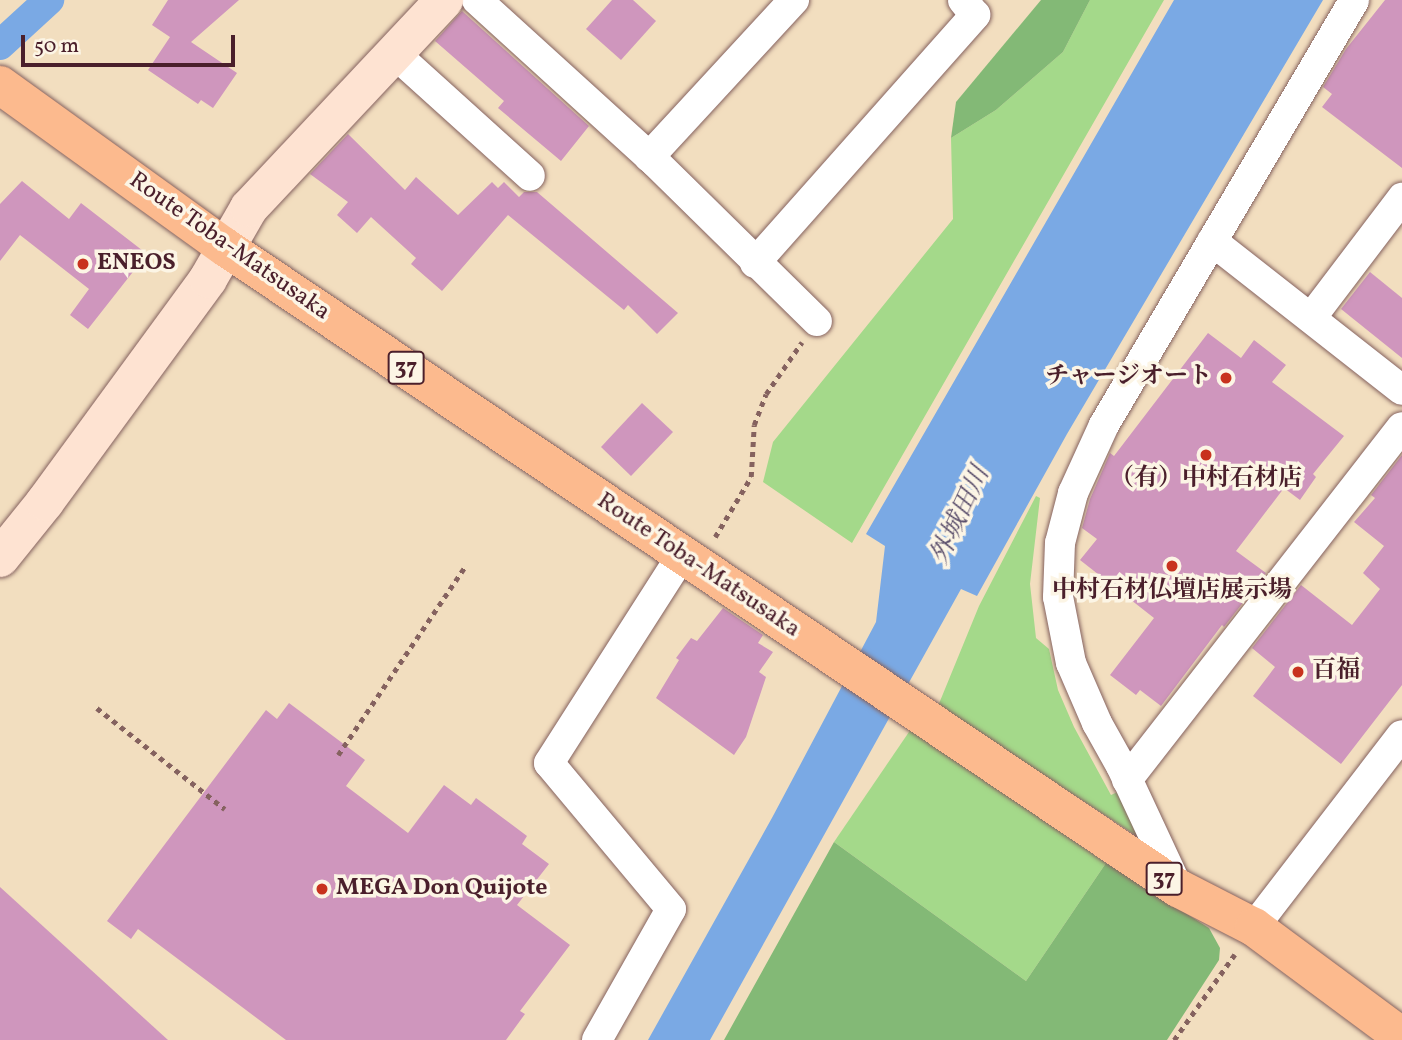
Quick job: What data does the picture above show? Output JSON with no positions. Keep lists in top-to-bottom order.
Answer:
{
  "streets": {
    "main road": ["Route Toba-Matsusaka", "37"]
  },
  "water": ["外城田川"],
  "places": [
    "ENEOS",
    "チャージオート",
    "（有）中村石材店",
    "中村石材仏壇店展示場",
    "百福",
    "MEGA Don Quijote"
  ],
  "scale_bar": "50 m"
}
